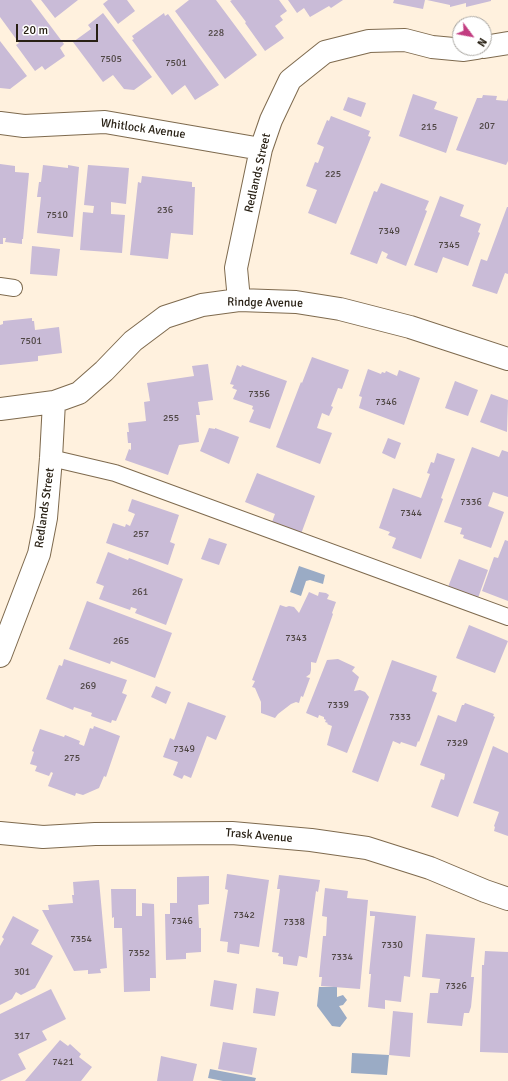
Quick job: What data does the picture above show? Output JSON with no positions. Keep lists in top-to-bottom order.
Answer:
{
  "streets": {
    "street": [
      "Whitlock Avenue",
      "Redlands Street",
      "Rindge Avenue",
      "Trask Avenue"
    ]
  },
  "crossings": [
    ["Whitlock Avenue", "Redlands Street"],
    ["Redlands Street", "Rindge Avenue"]
  ],
  "house_numbers": [
    "228",
    "7505",
    "7501",
    "207",
    "215",
    "225",
    "236",
    "7510",
    "7349",
    "7345",
    "7501",
    "7356",
    "7346",
    "255",
    "7336",
    "7344",
    "257",
    "261",
    "7343",
    "265",
    "269",
    "7339",
    "7333",
    "7329",
    "7349",
    "275",
    "7342",
    "7346",
    "7338",
    "7354",
    "7330",
    "7352",
    "7334",
    "301",
    "7326",
    "317",
    "7421"
  ],
  "scale_bar": "20 m",
  "north": "bottom right"
}
